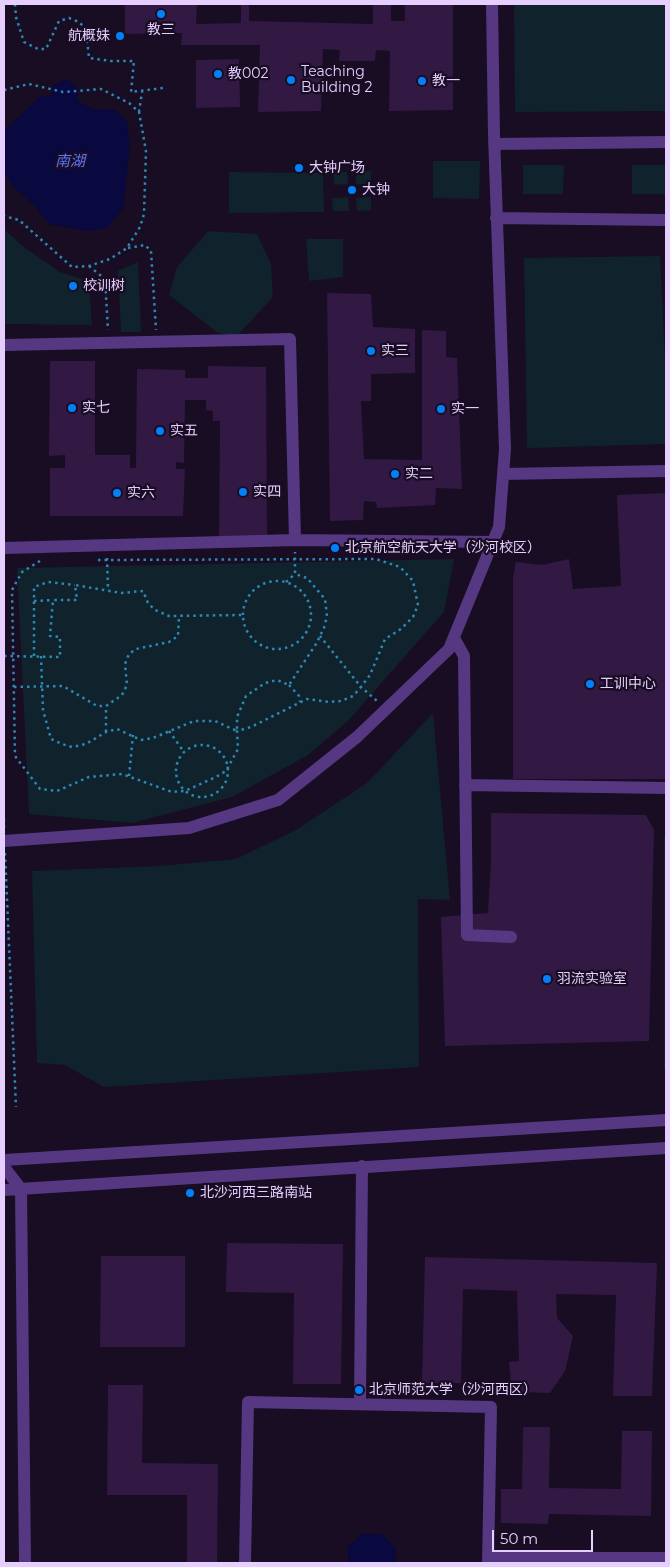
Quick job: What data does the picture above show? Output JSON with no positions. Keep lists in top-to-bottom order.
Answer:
{
  "water": ["南湖"],
  "places": [
    "教三",
    "航概妹",
    "教002",
    "Teaching Building 2",
    "教一",
    "大钟广场",
    "大钟",
    "校训树",
    "实三",
    "实七",
    "实一",
    "实五",
    "实二",
    "实四",
    "实六",
    "北京航空航天大学（沙河校区）",
    "工训中心",
    "羽流实验室",
    "北沙河西三路南站",
    "北京师范大学（沙河西区）"
  ],
  "scale_bar": "50 m"
}
